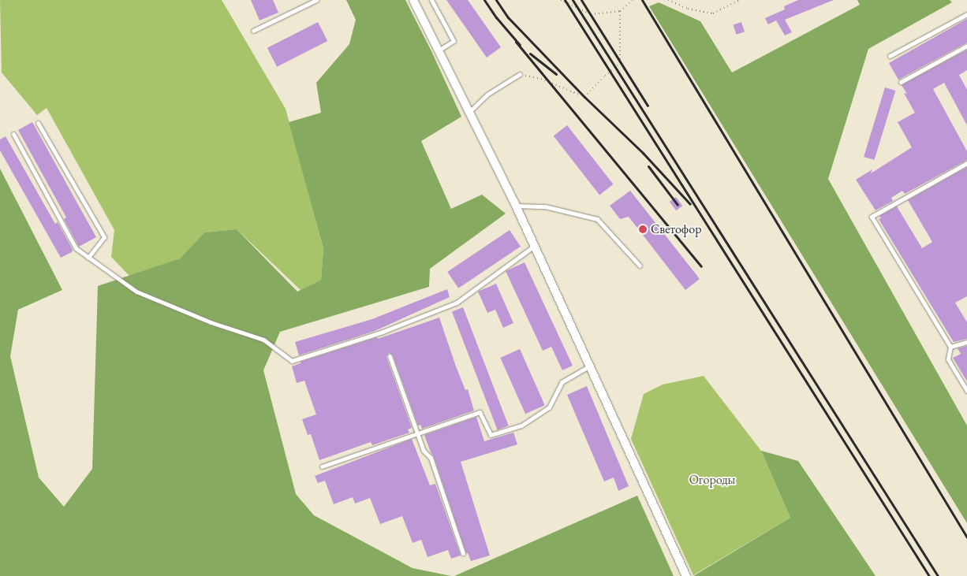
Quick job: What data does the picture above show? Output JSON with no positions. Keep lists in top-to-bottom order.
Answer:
{
  "parks": ["Огороды"],
  "places": ["Светофор"]
}
